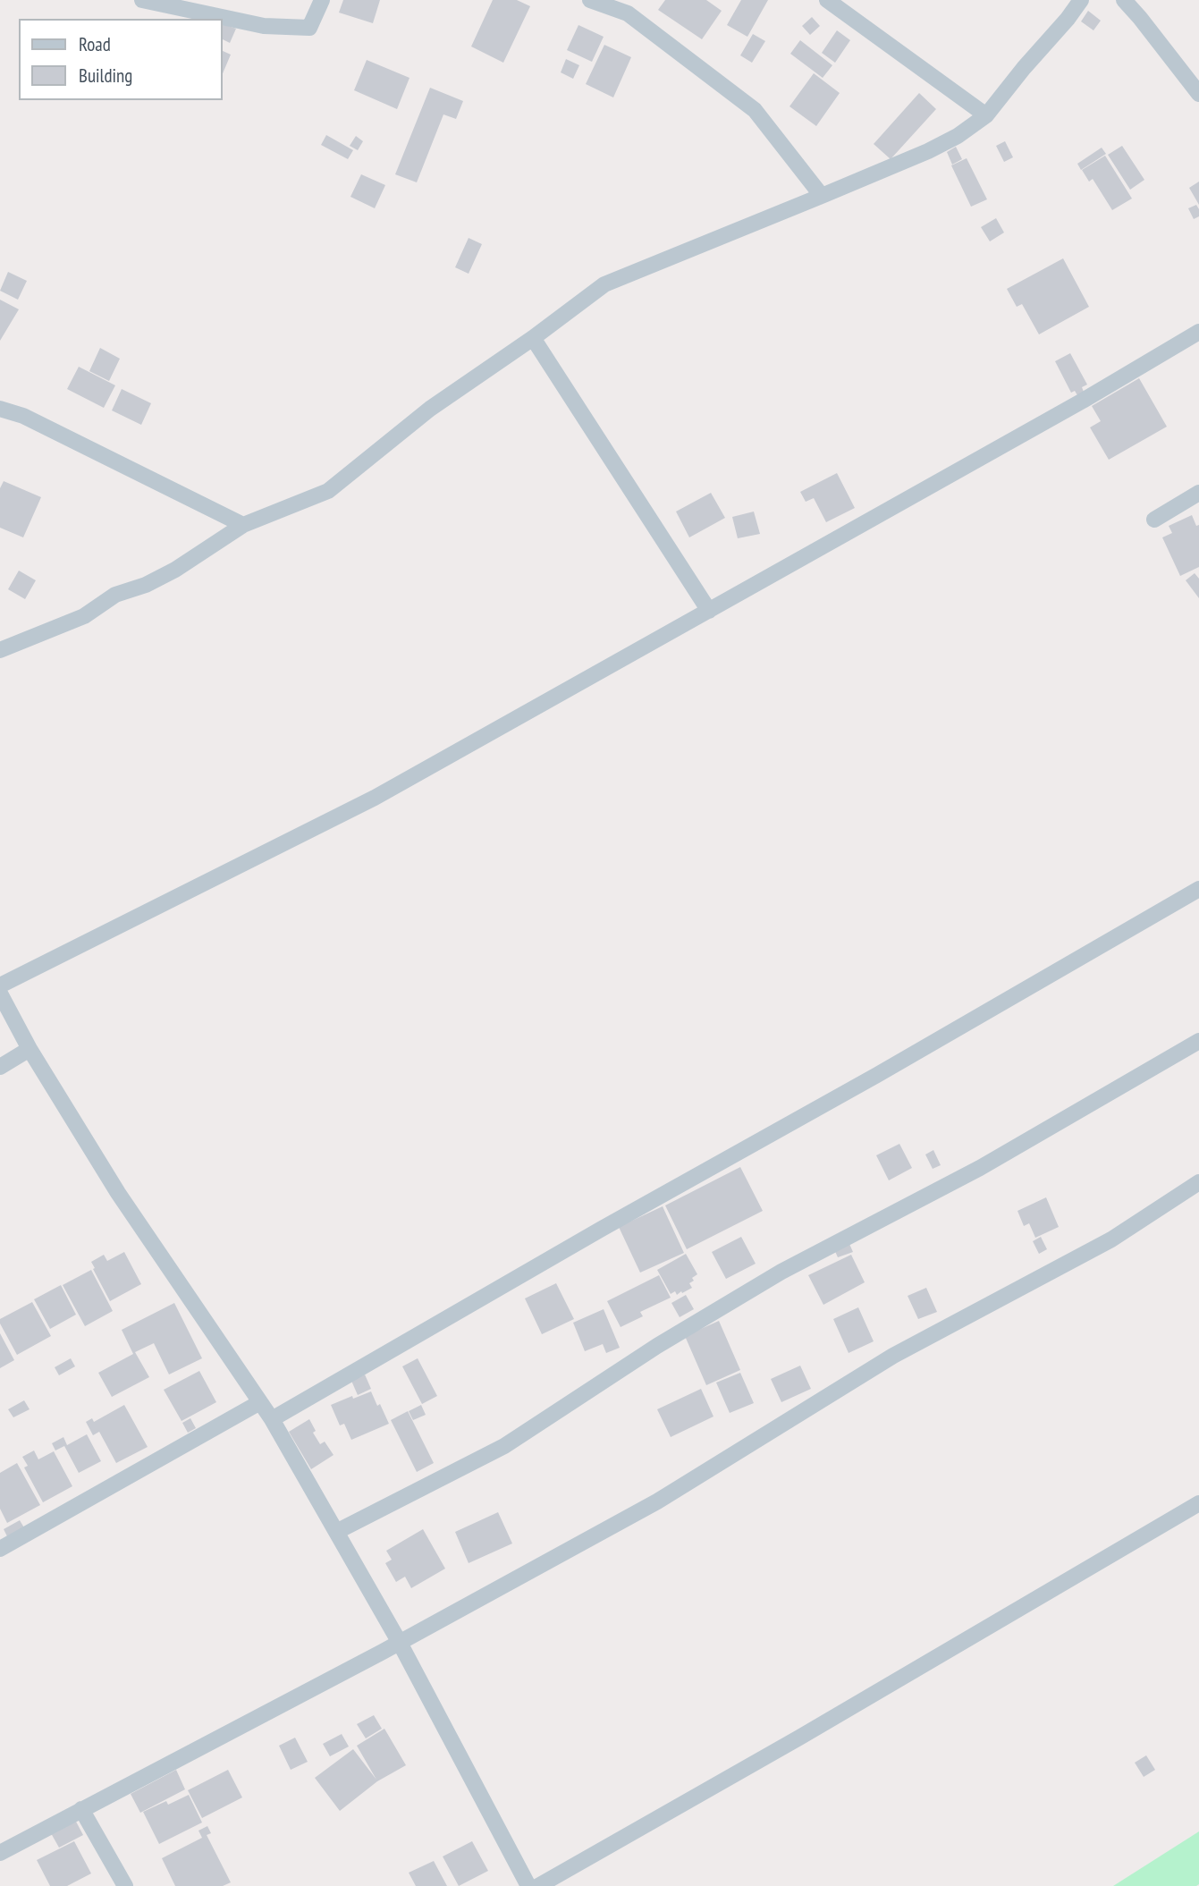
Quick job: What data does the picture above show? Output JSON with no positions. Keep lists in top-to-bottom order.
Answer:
{
  "legend": ["Road", "Building"]
}
